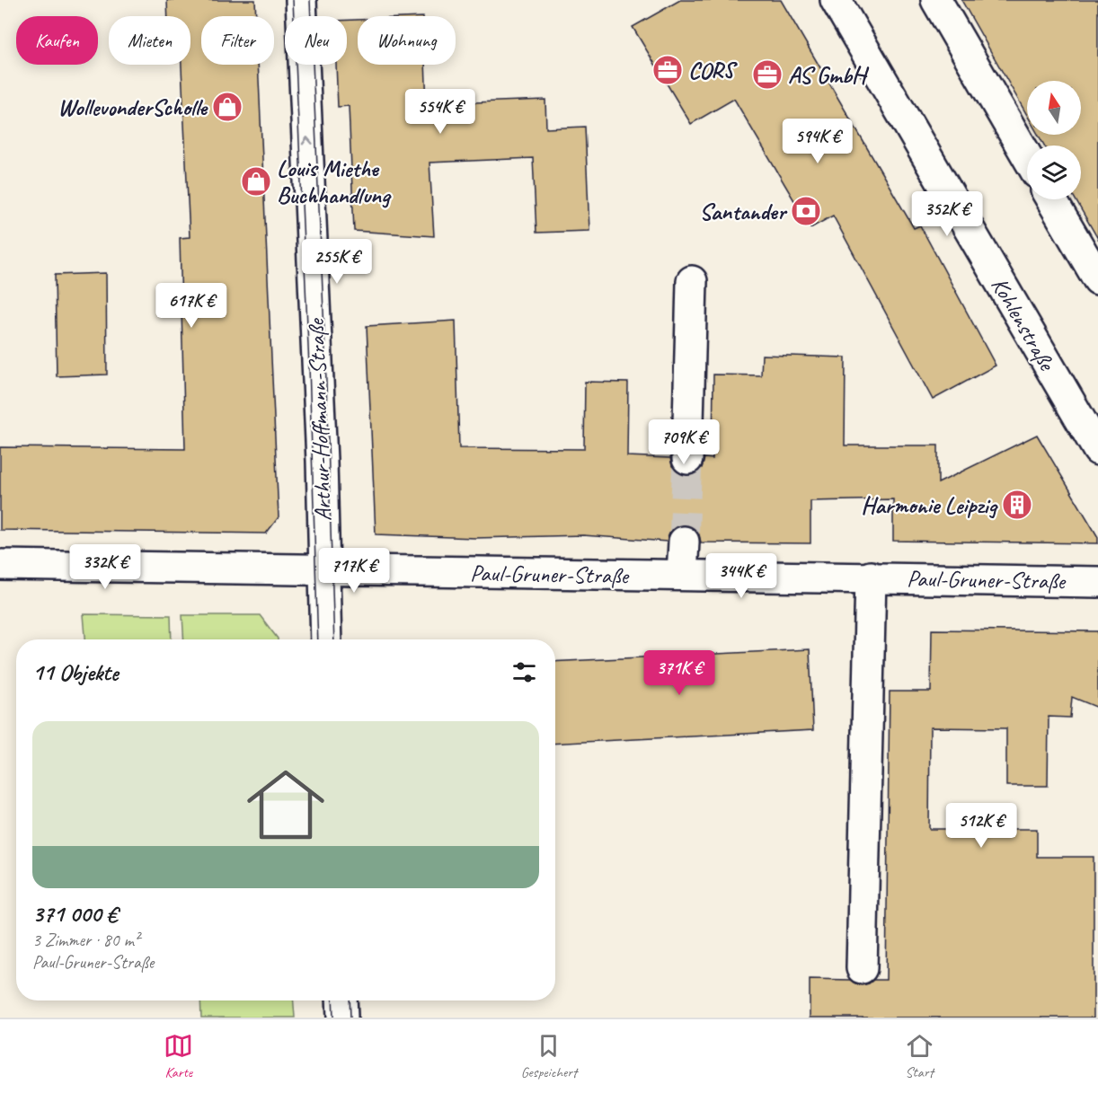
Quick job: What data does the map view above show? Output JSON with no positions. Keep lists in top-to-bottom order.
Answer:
{
  "streets": {
    "street": ["Kohlenstraße", "Arthur-Hoffmann-Straße", "Paul-Gruner-Straße"]
  },
  "crossings": [
    ["Arthur-Hoffmann-Straße", "Paul-Gruner-Straße"]
  ],
  "one_way": ["Arthur-Hoffmann-Straße"],
  "places": {
    "office": ["CORS", "AS GmbH"],
    "shop": ["WollevonderScholle", "Louis Miethe Buchhandlung"],
    "bank": ["Santander"],
    "building": ["Harmonie Leipzig"]
  },
  "north": "top",
  "page": {
    "chip": [
      "Kaufen",
      "Mieten",
      "Filter",
      "Neu",
      "Wohnung"
    ],
    "price": [
      "554K €",
      "594K €",
      "352K €",
      "255K €",
      "617K €",
      "709K €",
      "332K €",
      "717K €",
      "344K €",
      "371K €",
      "512K €"
    ],
    "heading": "11 Objekte",
    "list": [
      {
        "name": "371 000 €",
        "note": "3 Zimmer · 80 m² · Paul-Gruner-Straße"
      }
    ],
    "tabs": ["Karte", "Gespeichert", "Start"]
  }
}
